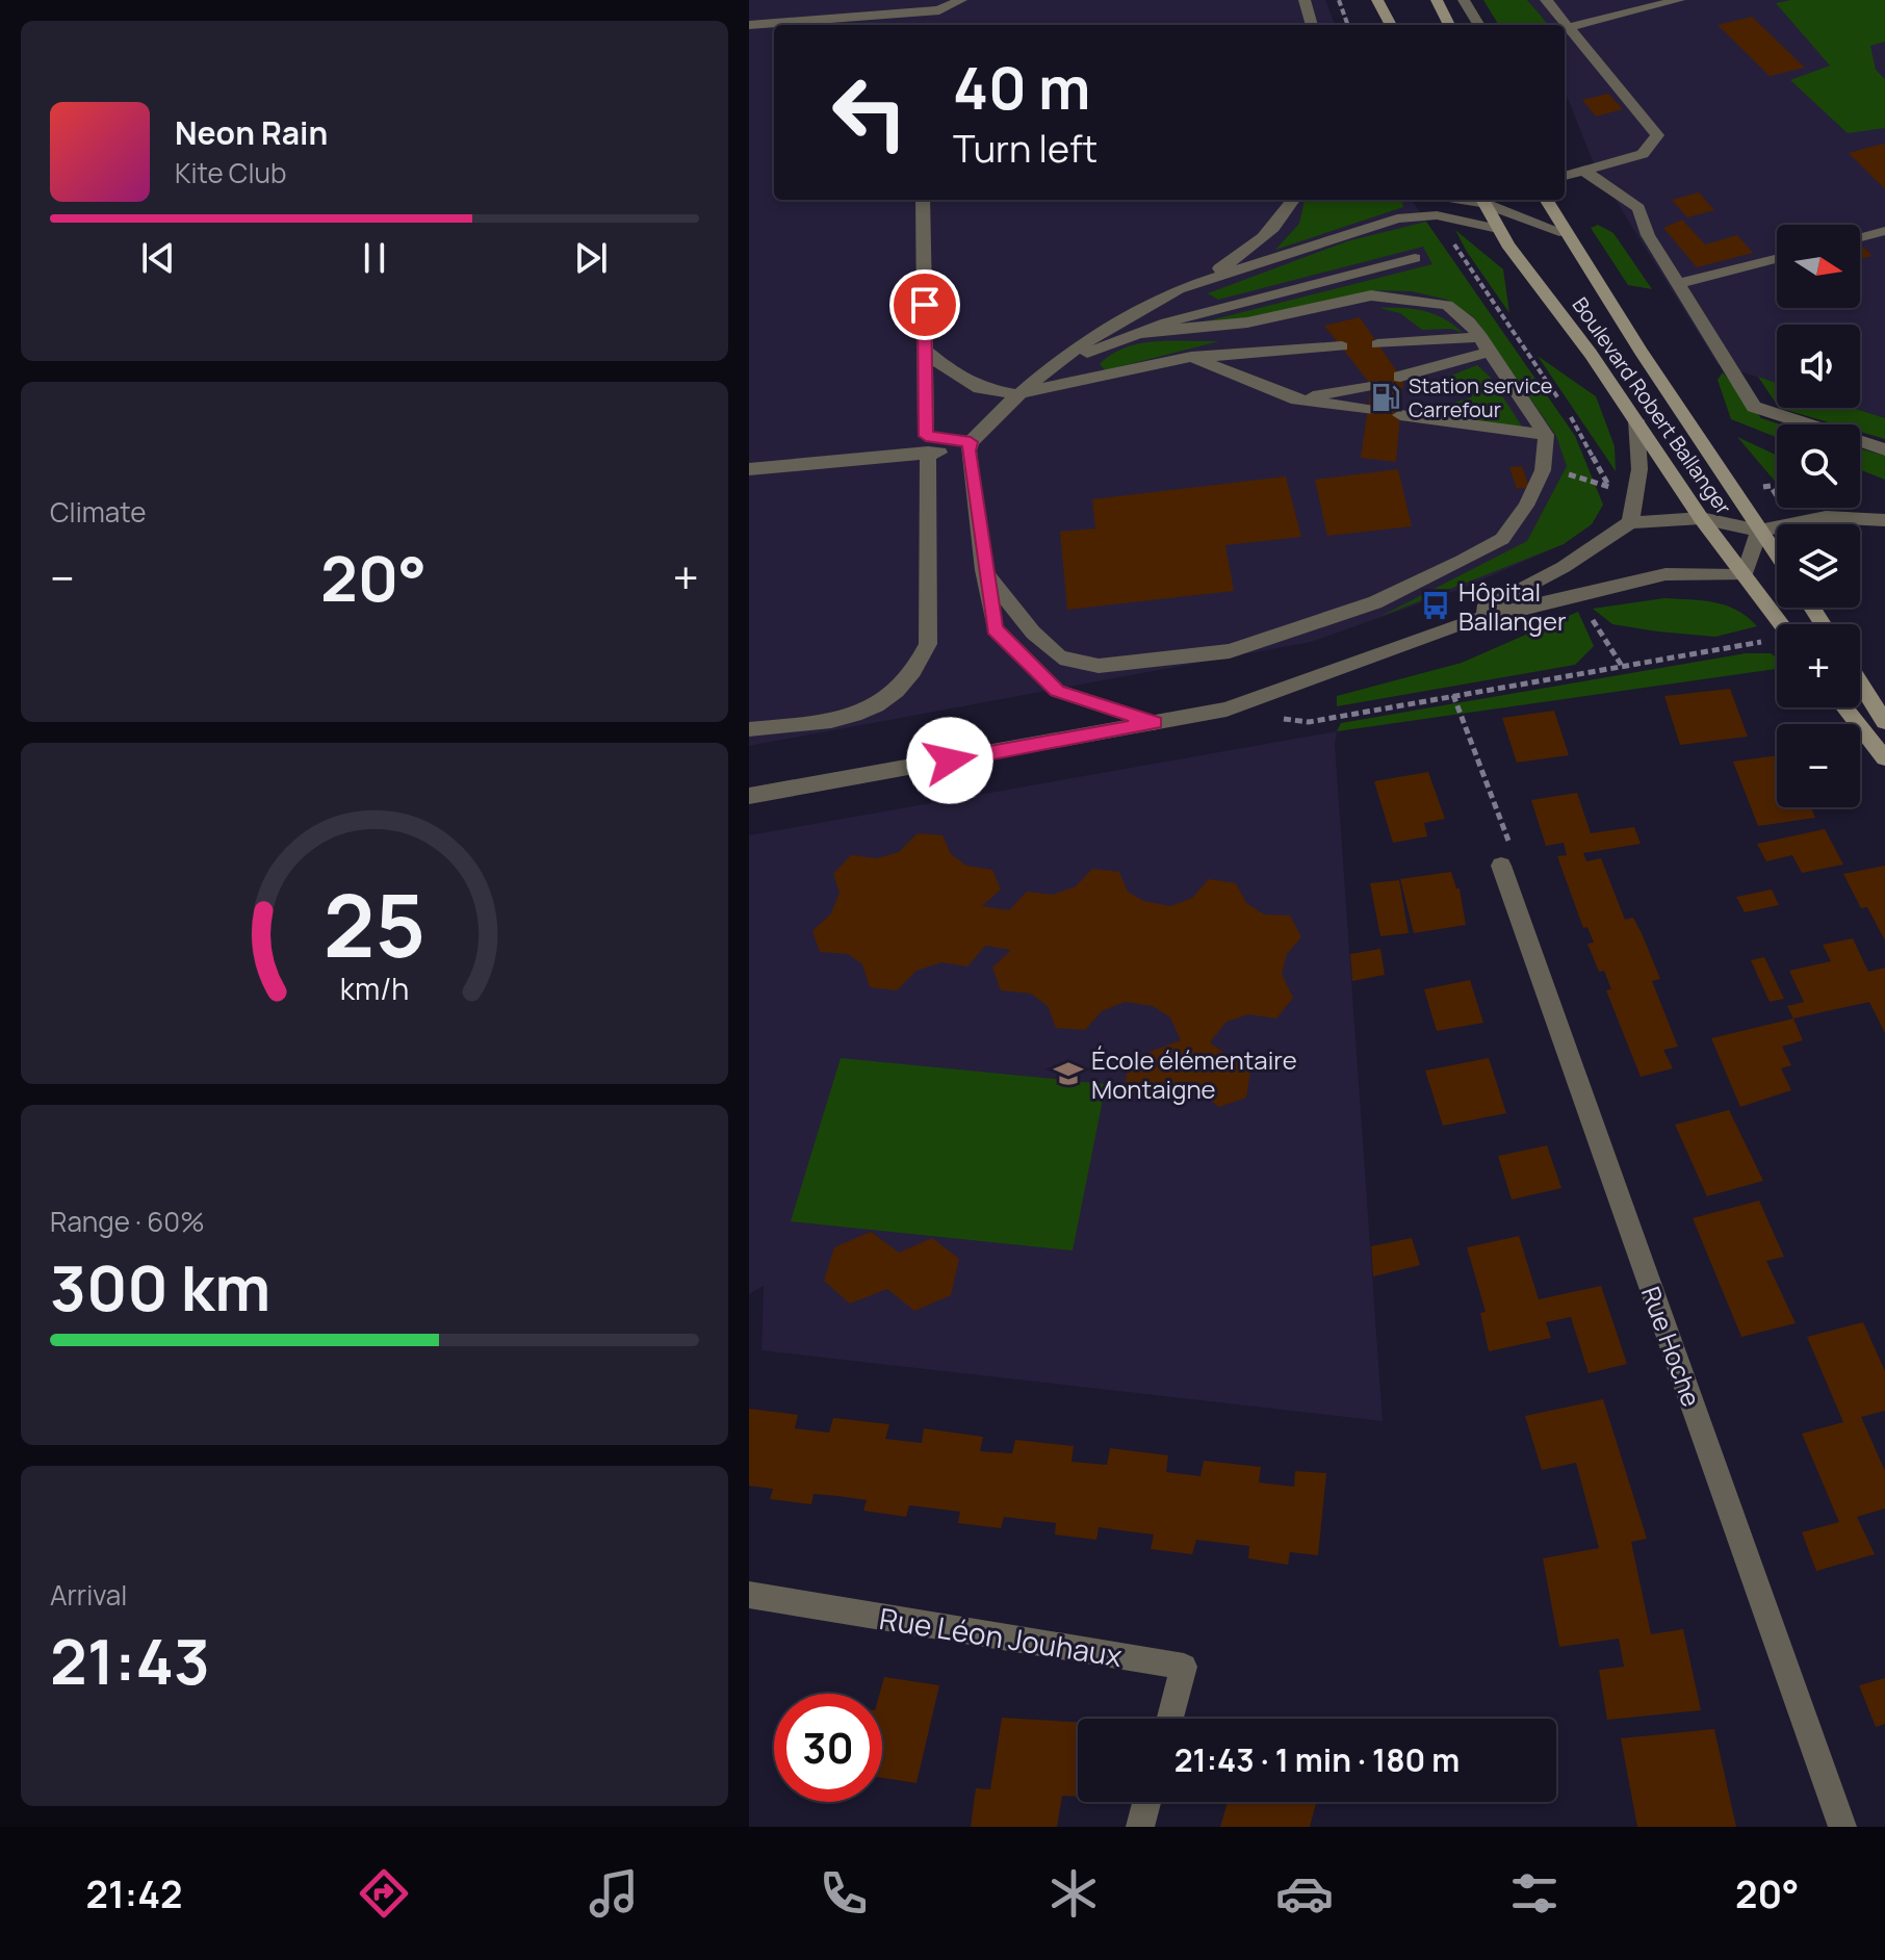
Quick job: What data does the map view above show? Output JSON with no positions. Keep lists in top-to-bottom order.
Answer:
{
  "streets": {
    "main road": ["Boulevard Robert Ballanger"],
    "street": ["Rue Hoche", "Rue Léon Jouhaux"]
  },
  "places": {
    "fuel station": ["Station service Carrefour"],
    "bus stop": ["Hôpital Ballanger"],
    "school or university": ["École élémentaire Montaigne"]
  },
  "north": "right",
  "page": {
    "turn": ["40 m", "Turn left"],
    "song": ["Neon Rain", "Kite Club"],
    "map_buttons": ["+", "−"],
    "tile": [
      "Climate",
      ["Range · 60%", "300 km"],
      ["Arrival", "21:43"]
    ],
    "heat": ["−", "20°", "+"],
    "limit": "30",
    "trip": "21:43 · 1 min · 180 m",
    "tabs": ["21:42", "20°"],
    "gauge": ["25", "km/h"]
  }
}
